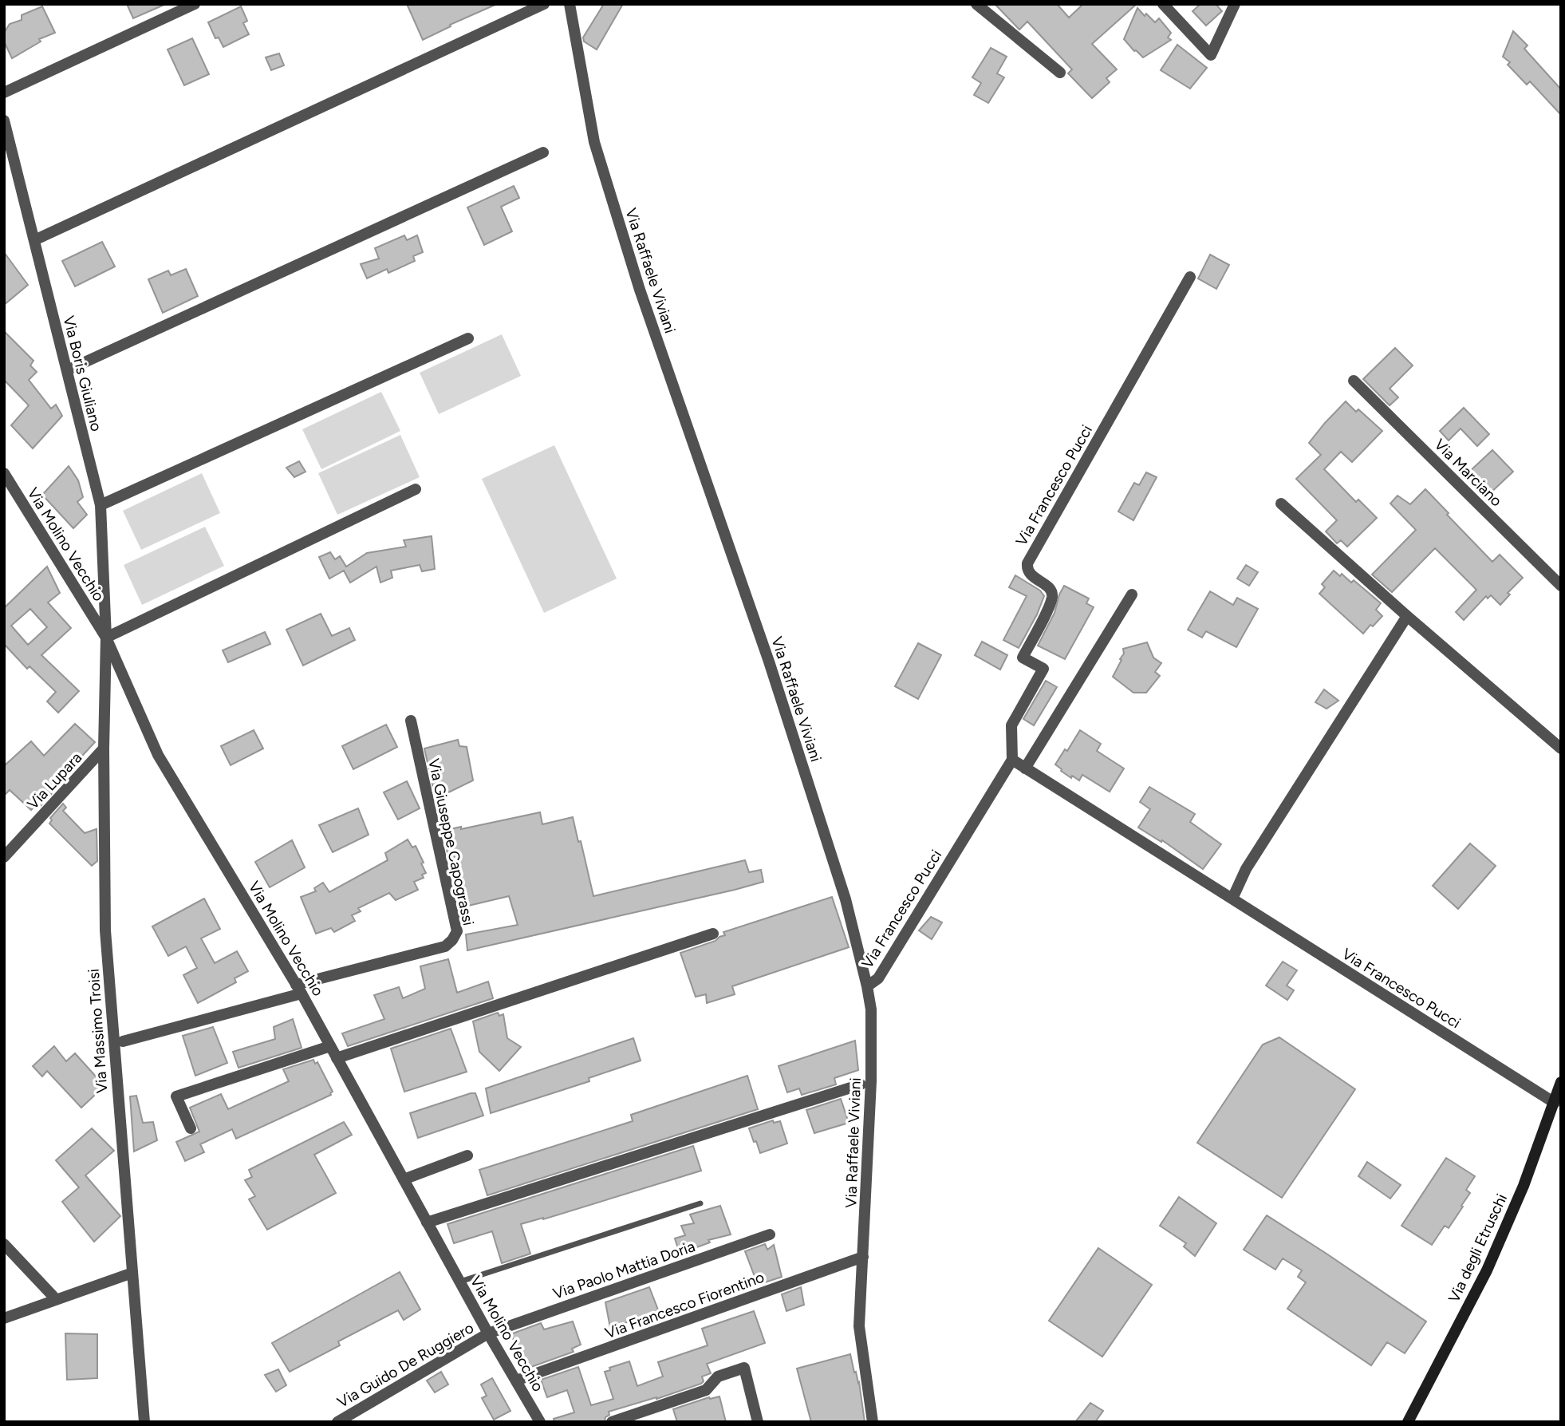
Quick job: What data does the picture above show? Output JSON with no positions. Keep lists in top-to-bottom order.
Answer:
{
  "streets": {
    "main road": ["Via degli Etruschi"],
    "street": [
      "Via Raffaele Viviani",
      "Via Boris Giuliano",
      "Via Marciano",
      "Via Francesco Pucci",
      "Via Molino Vecchio",
      "Via Lupara",
      "Via Giuseppe Capograssi",
      "Via Massimo Troisi",
      "Via Paolo Mattia Doria",
      "Via Francesco Fiorentino",
      "Via Guido De Ruggiero"
    ]
  },
  "crossings": [
    ["Via Raffaele Viviani", "Via Francesco Pucci"],
    ["Via Raffaele Viviani", "Via Francesco Fiorentino"],
    ["Via Boris Giuliano", "Via Molino Vecchio"],
    ["Via Boris Giuliano", "Via Massimo Troisi"],
    ["Via Francesco Pucci", "Via degli Etruschi"],
    ["Via Molino Vecchio", "Via Giuseppe Capograssi"],
    ["Via Molino Vecchio", "Via Massimo Troisi"],
    ["Via Molino Vecchio", "Via Paolo Mattia Doria"],
    ["Via Molino Vecchio", "Via Francesco Fiorentino"],
    ["Via Molino Vecchio", "Via Guido De Ruggiero"],
    ["Via Lupara", "Via Massimo Troisi"],
    ["Via Paolo Mattia Doria", "Via Guido De Ruggiero"]
  ]
}
